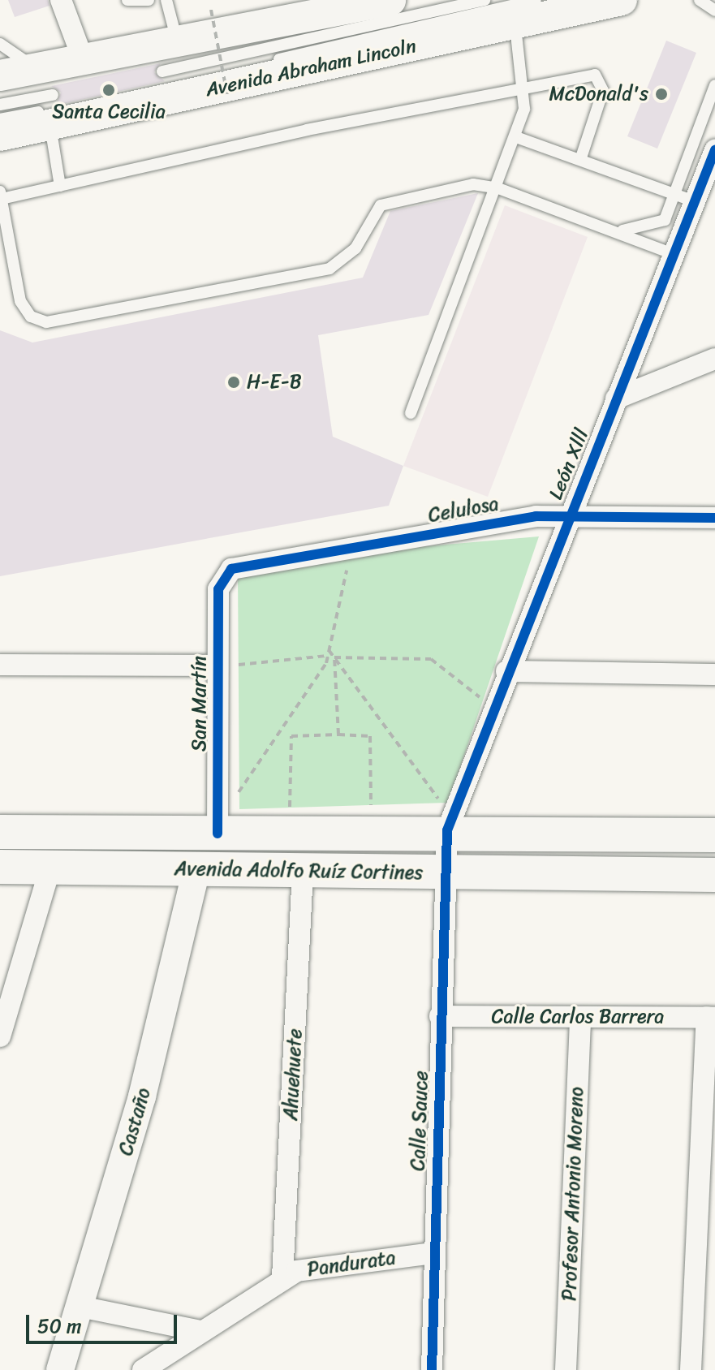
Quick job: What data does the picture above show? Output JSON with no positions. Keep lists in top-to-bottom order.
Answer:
{
  "streets": {
    "main road": ["Avenida Abraham Lincoln", "Avenida Adolfo Ruíz Cortines"],
    "street": [
      "León Xlll",
      "Celulosa",
      "San Martín",
      "Calle Carlos Barrera",
      "Ahuehuete",
      "Calle Sauce",
      "Castaño",
      "Profesor Antonio Moreno",
      "Pandurata"
    ]
  },
  "crossings": [
    ["León Xlll", "Celulosa"],
    ["León Xlll", "Avenida Adolfo Ruíz Cortines"],
    ["León Xlll", "Calle Sauce"],
    ["Celulosa", "San Martín"],
    ["San Martín", "Avenida Adolfo Ruíz Cortines"],
    ["Avenida Adolfo Ruíz Cortines", "Ahuehuete"],
    ["Avenida Adolfo Ruíz Cortines", "Calle Sauce"],
    ["Avenida Adolfo Ruíz Cortines", "Castaño"],
    ["Calle Carlos Barrera", "Calle Sauce"],
    ["Calle Carlos Barrera", "Profesor Antonio Moreno"],
    ["Ahuehuete", "Pandurata"],
    ["Calle Sauce", "Pandurata"]
  ],
  "places": ["Santa Cecilia", "McDonald's", "H-E-B"],
  "scale_bar": "50 m"
}
